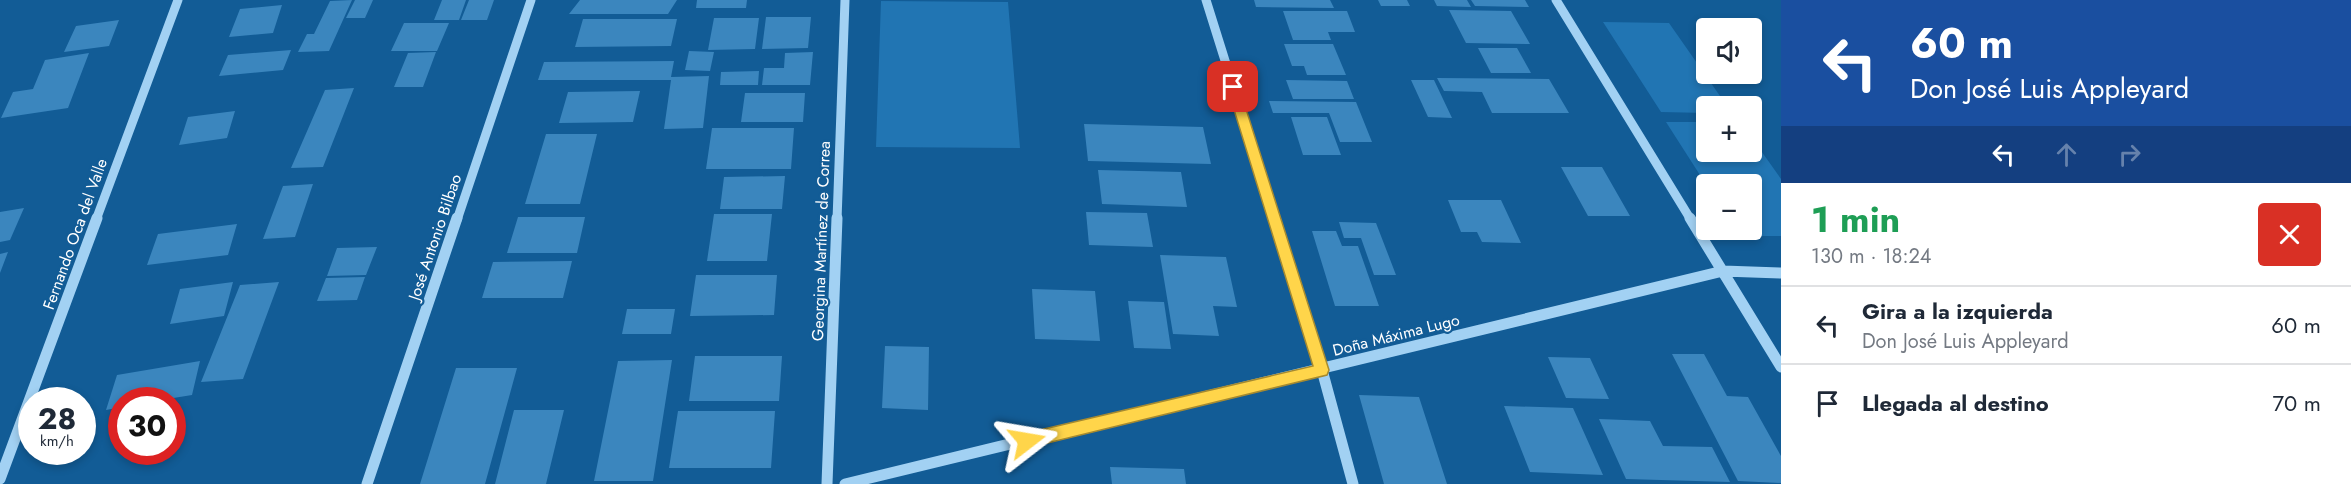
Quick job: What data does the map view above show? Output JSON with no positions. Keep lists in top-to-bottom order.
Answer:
{
  "streets": {
    "street": [
      "Fernando Oca del Valle",
      "José Antonio Bilbao",
      "Georgina Martínez de Correa",
      "Doña Máxima Lugo"
    ]
  },
  "page": {
    "turn": ["60 m", "Don José Luis Appleyard"],
    "map_buttons": ["+", "−"],
    "heading": ["1 min", "130 m · 18:24"],
    "list": [
      {
        "name": "Gira a la izquierda",
        "note": "Don José Luis Appleyard",
        "value": "60 m"
      },
      {
        "name": "Llegada al destino",
        "value": "70 m"
      }
    ],
    "speed": "28 km/h",
    "limit": "30"
  }
}
